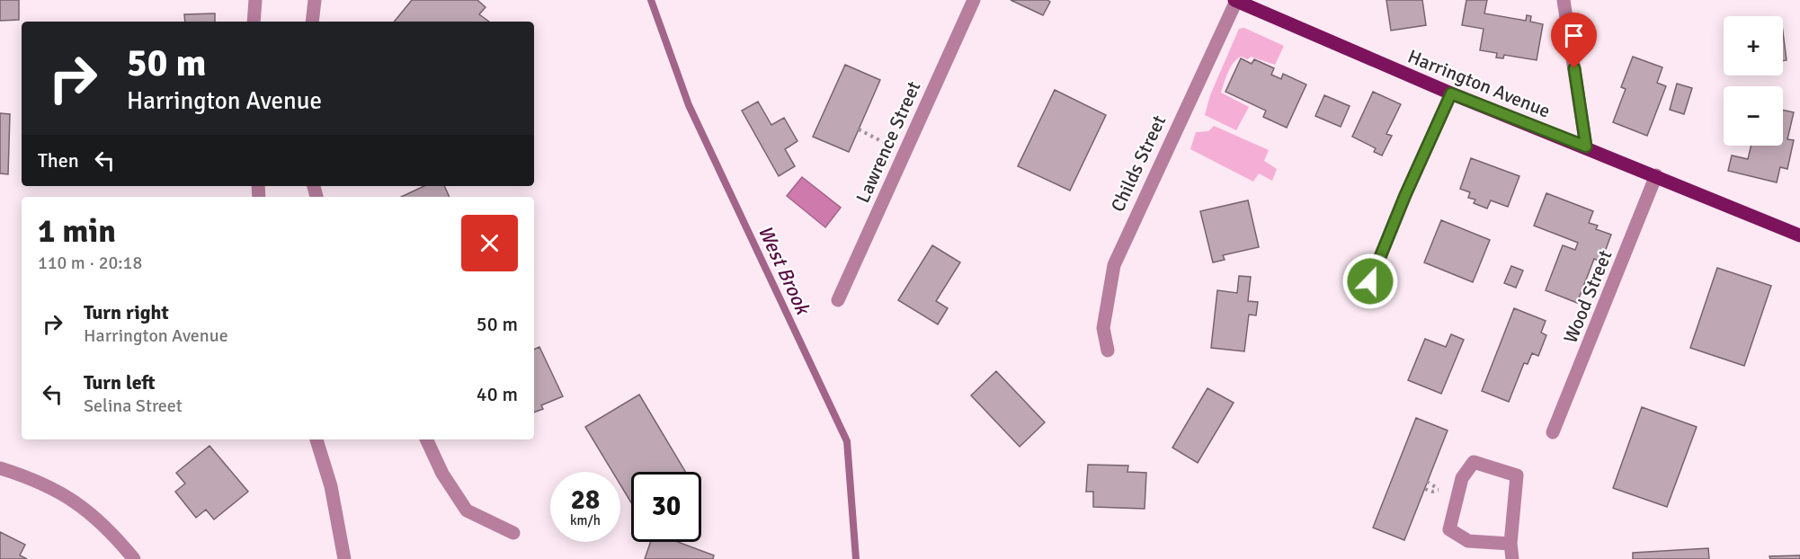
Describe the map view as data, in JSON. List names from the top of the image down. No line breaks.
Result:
{"streets":{"main road":["Harrington Avenue"],"street":["Lawrence Street","Childs Street","Wood Street"]},"crossings":[["Harrington Avenue","Childs Street"],["Harrington Avenue","Wood Street"]],"water":["West Brook"],"page":{"map_buttons":["+","−"],"turn":["50 m","Harrington Avenue"],"then":"Then","heading":["1 min","110 m · 20:18"],"list":[{"name":"Turn right","note":"Harrington Avenue","value":"50 m"},{"name":"Turn left","note":"Selina Street","value":"40 m"}],"speed":"28 km/h","limit":"30"}}
